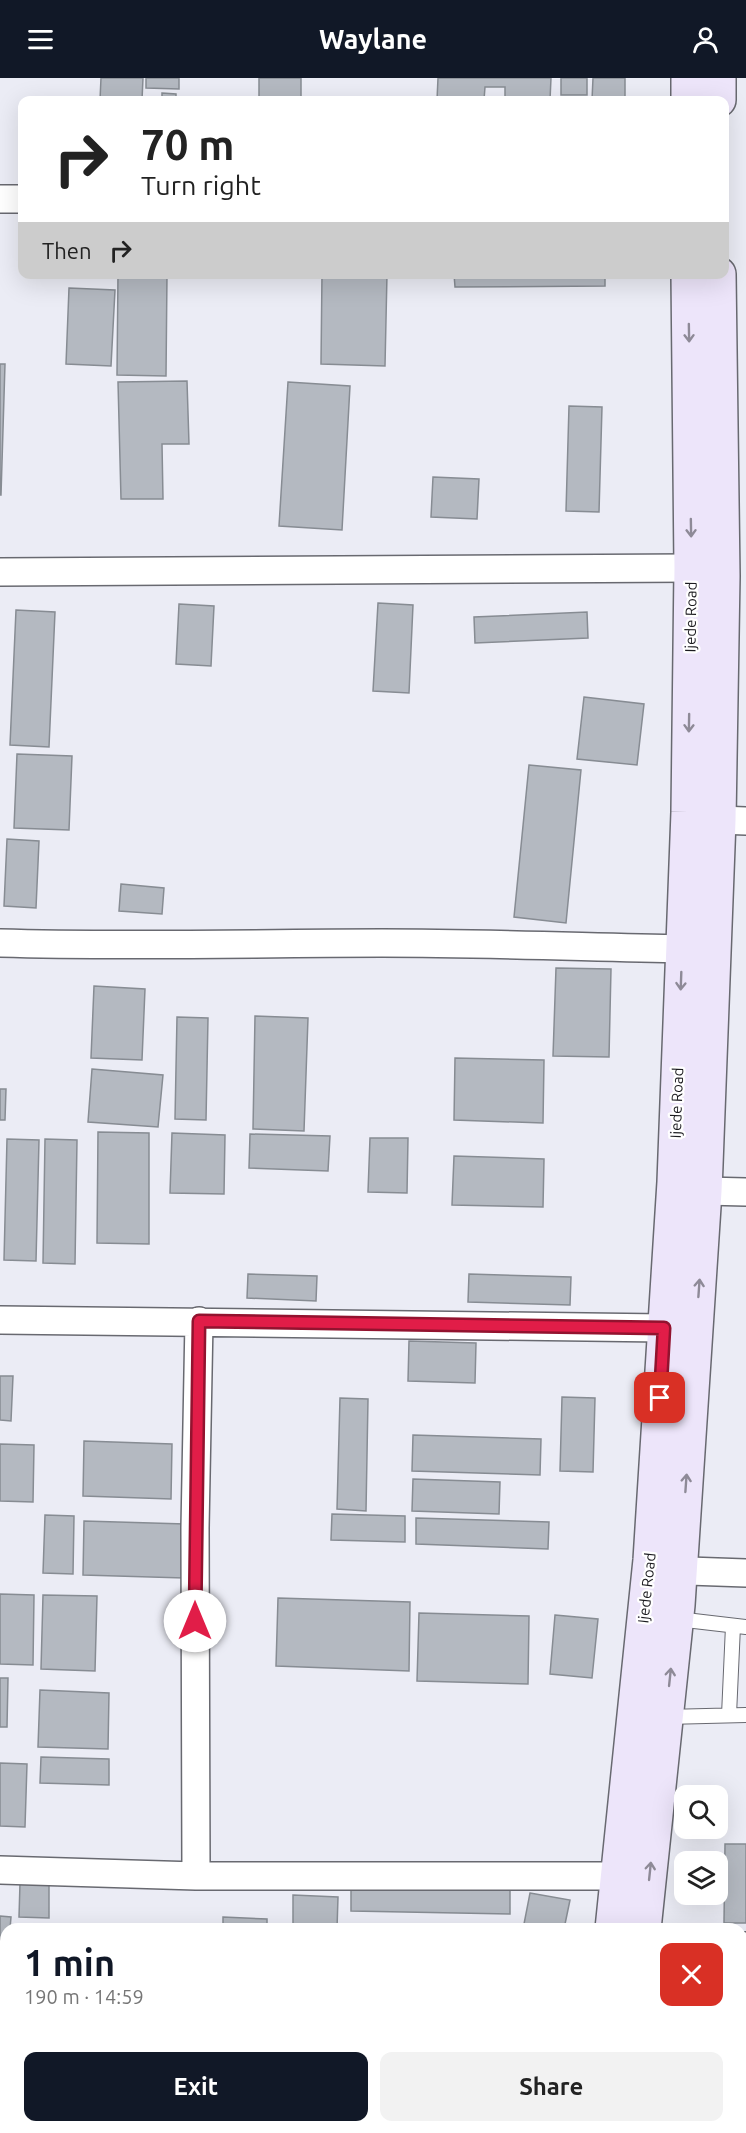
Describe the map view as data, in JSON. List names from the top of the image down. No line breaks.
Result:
{"streets":{"main road":["Ijede Road"]},"page":{"header":"Waylane","turn":["70 m","Turn right"],"then":"Then","heading":["1 min","190 m · 14:59"],"buttons":["Exit","Share"]}}
